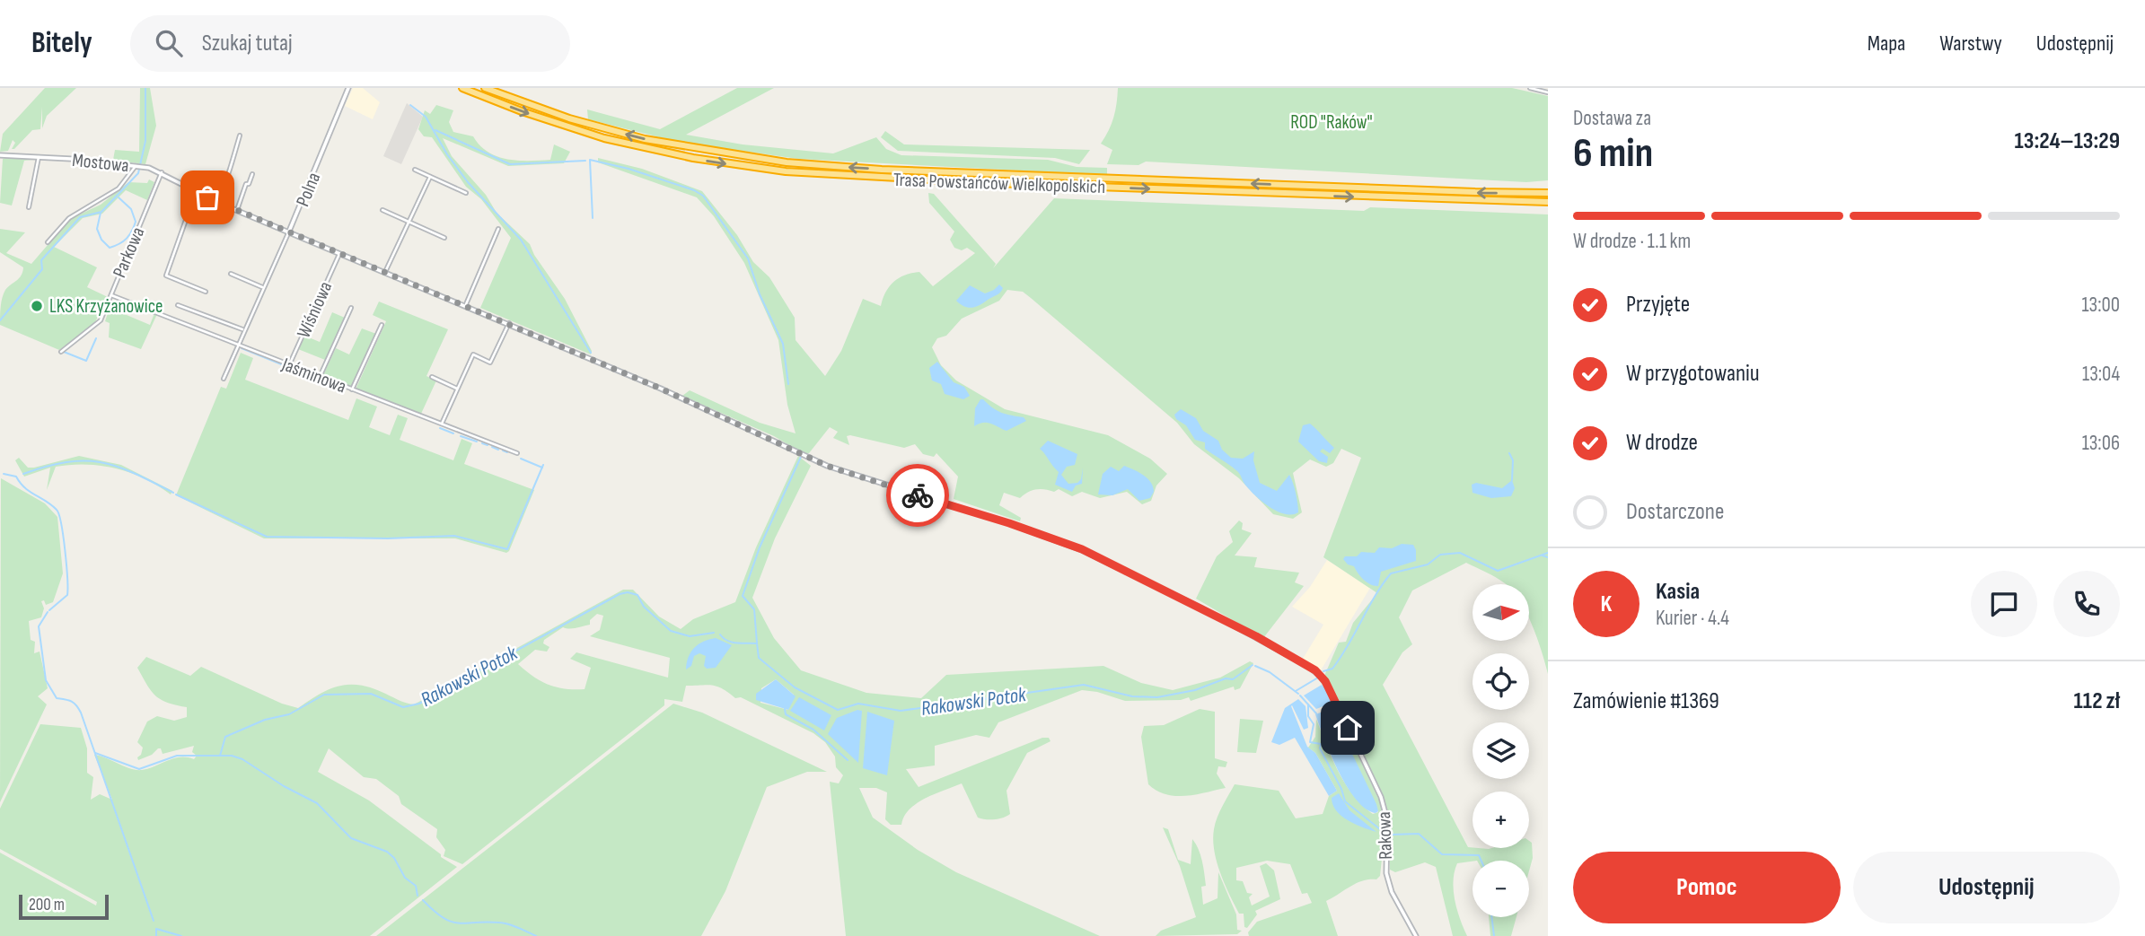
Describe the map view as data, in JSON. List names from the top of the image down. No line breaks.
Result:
{"streets":{"highway":["Trasa Powstańców Wielkopolskich"],"street":["Mostowa","Polna","Parkowa","Wiśniowa","Jaśminowa","Rakowa"]},"crossings":[["Mostowa","Polna"],["Mostowa","Parkowa"],["Mostowa","Wiśniowa"],["Mostowa","Rakowa"],["Polna","Jaśminowa"],["Parkowa","Jaśminowa"],["Wiśniowa","Jaśminowa"]],"water":["Rakowski Potok"],"parks":["ROD \"Raków\""],"places":["LKS Krzyżanowice"],"scale_bar":"200 m","north":"right","page":{"header":"Bitely","search":"Szukaj tutaj","nav":["Mapa","Warstwy","Udostępnij"],"heading":["6 min","Dostawa za","13:24–13:29"],"panel":["Kasia","Kurier · 4.4","Zamówienie #1369","112 zł"],"bar":"W drodze · 1.1 km","list":[["Przyjęte","13:00"],["W przygotowaniu","13:04"],["W drodze","13:06"],"Dostarczone"],"round":"K","map_buttons":["+","−"],"buttons":["Pomoc","Udostępnij"],"scale":"200 m"}}
